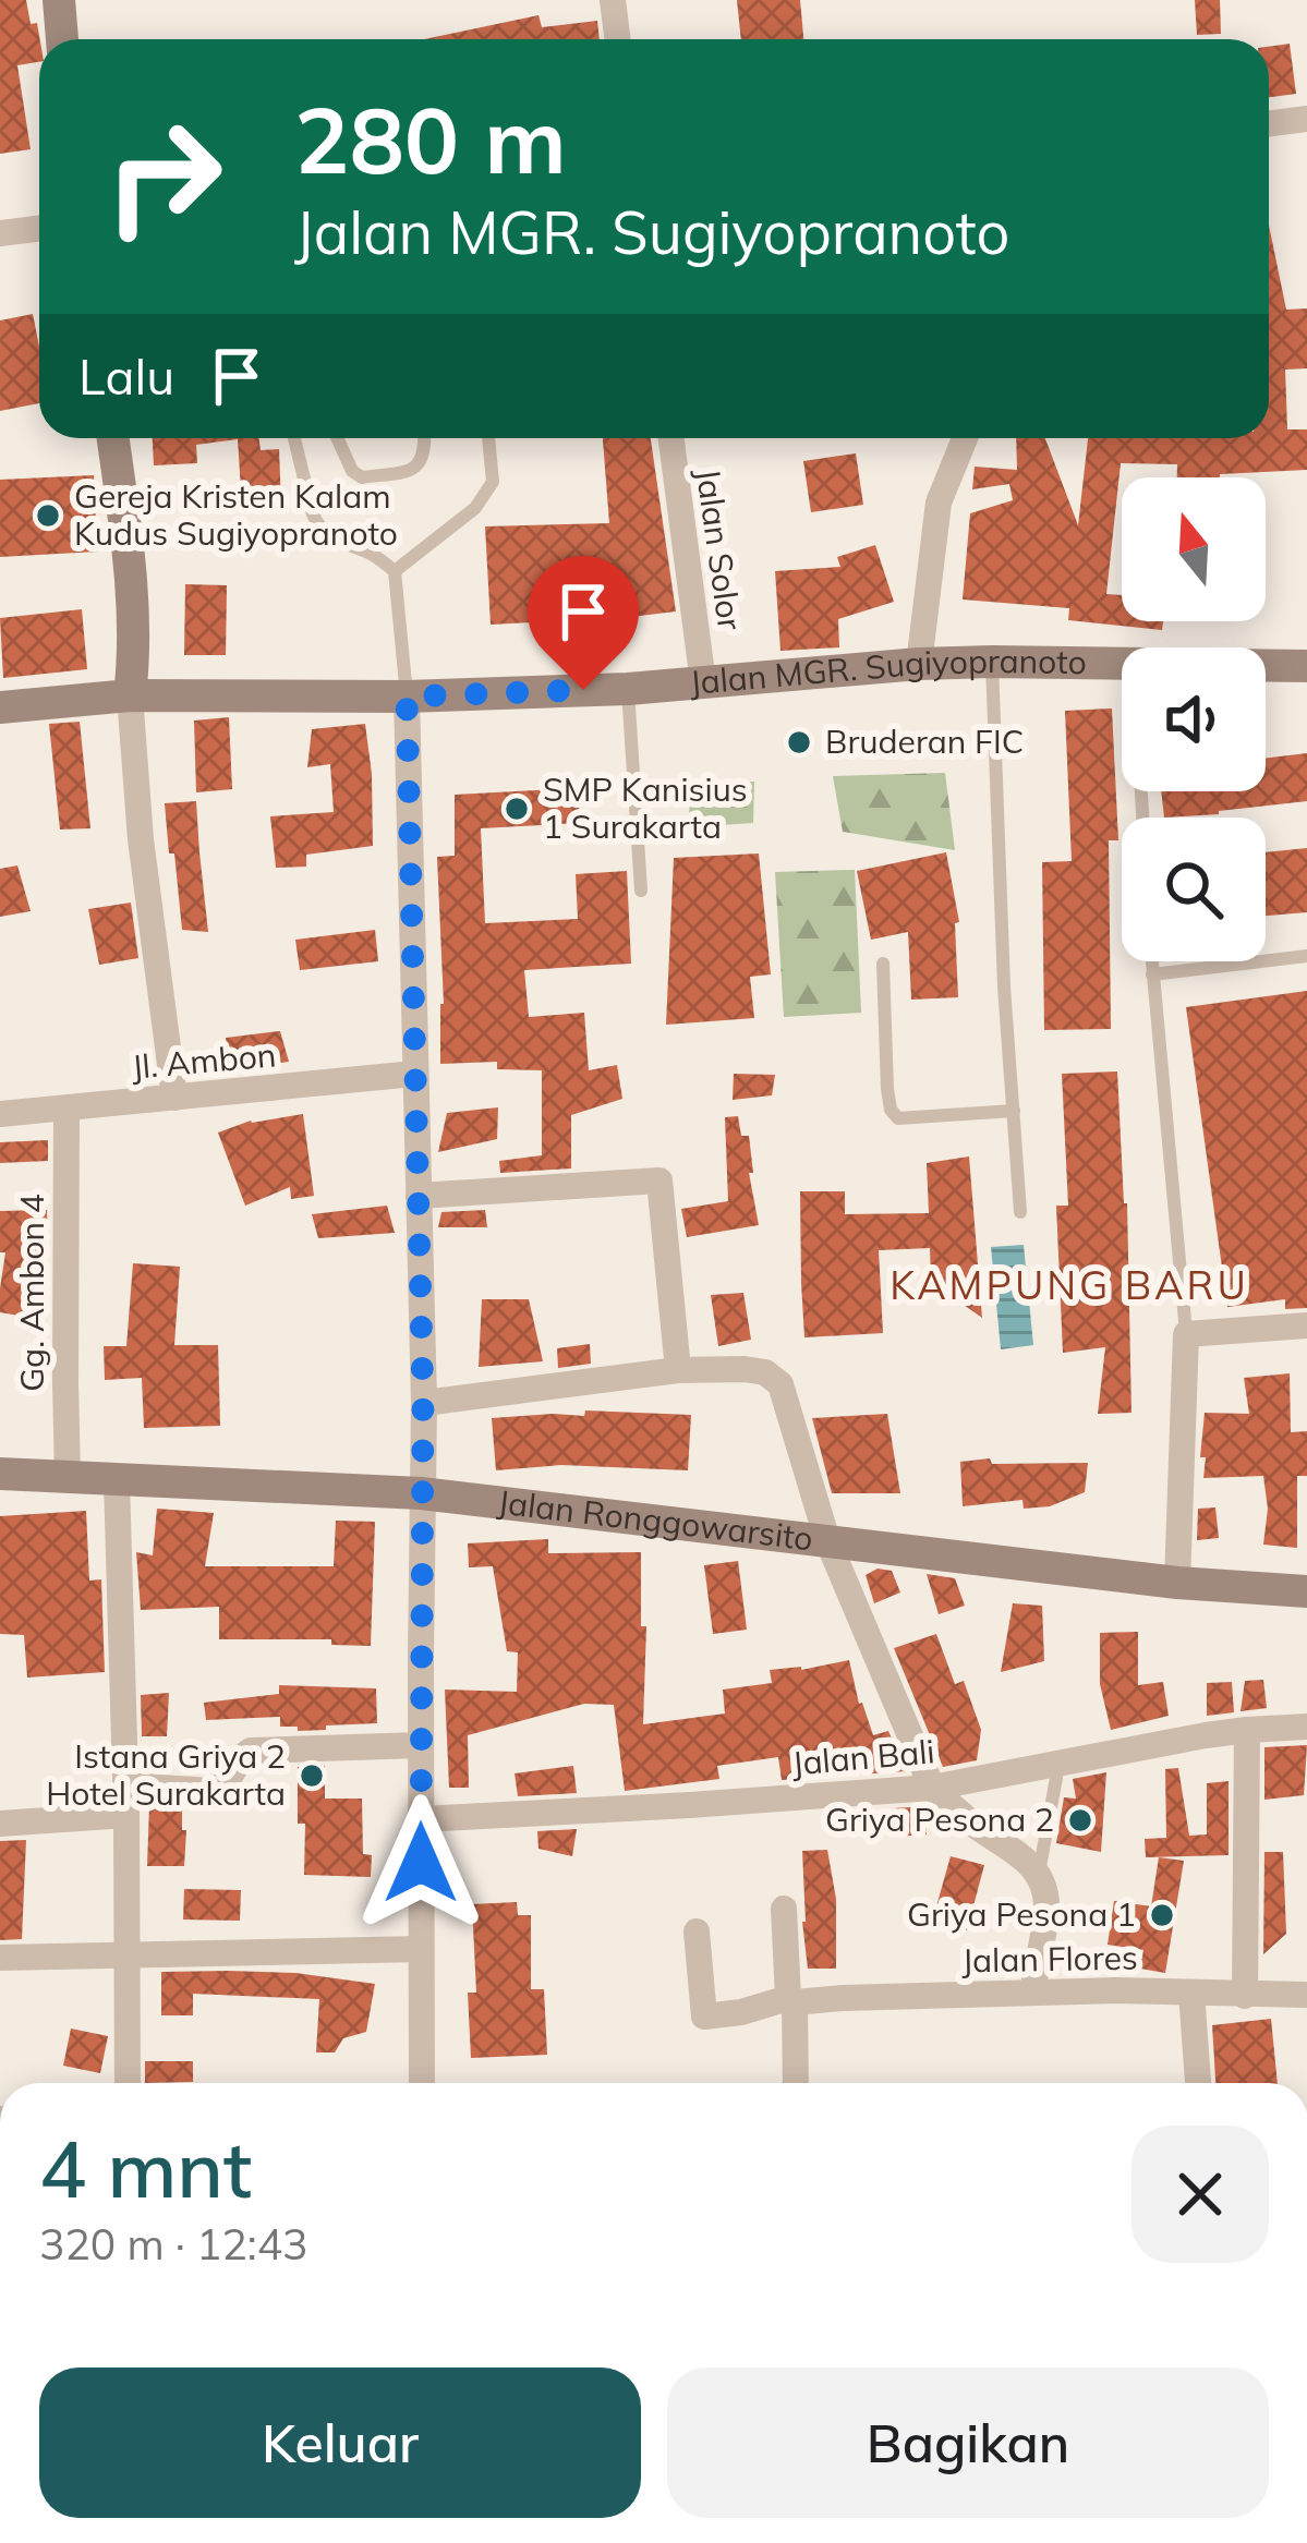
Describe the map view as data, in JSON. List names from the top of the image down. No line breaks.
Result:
{"streets":{"street":["Jalan Solor","Jalan MGR. Sugiyopranoto","Jl. Ambon","Gg. Ambon 4","Jalan Ronggowarsito","Jalan Bali","Jalan Flores"]},"crossings":[["Jalan Solor","Jalan MGR. Sugiyopranoto"],["Jl. Ambon","Gg. Ambon 4"],["Gg. Ambon 4","Jalan Ronggowarsito"]],"districts":["KAMPUNG BARU"],"places":["Gereja Kristen Kalam Kudus Sugiyopranoto","Bruderan FIC","SMP Kanisius 1 Surakarta","Istana Griya 2 Hotel Surakarta","Griya Pesona 2","Griya Pesona 1"],"north":"top","page":{"turn":["280 m","Jalan MGR. Sugiyopranoto"],"then":"Lalu","heading":["4 mnt","320 m · 12:43"],"buttons":["Keluar","Bagikan"]}}
